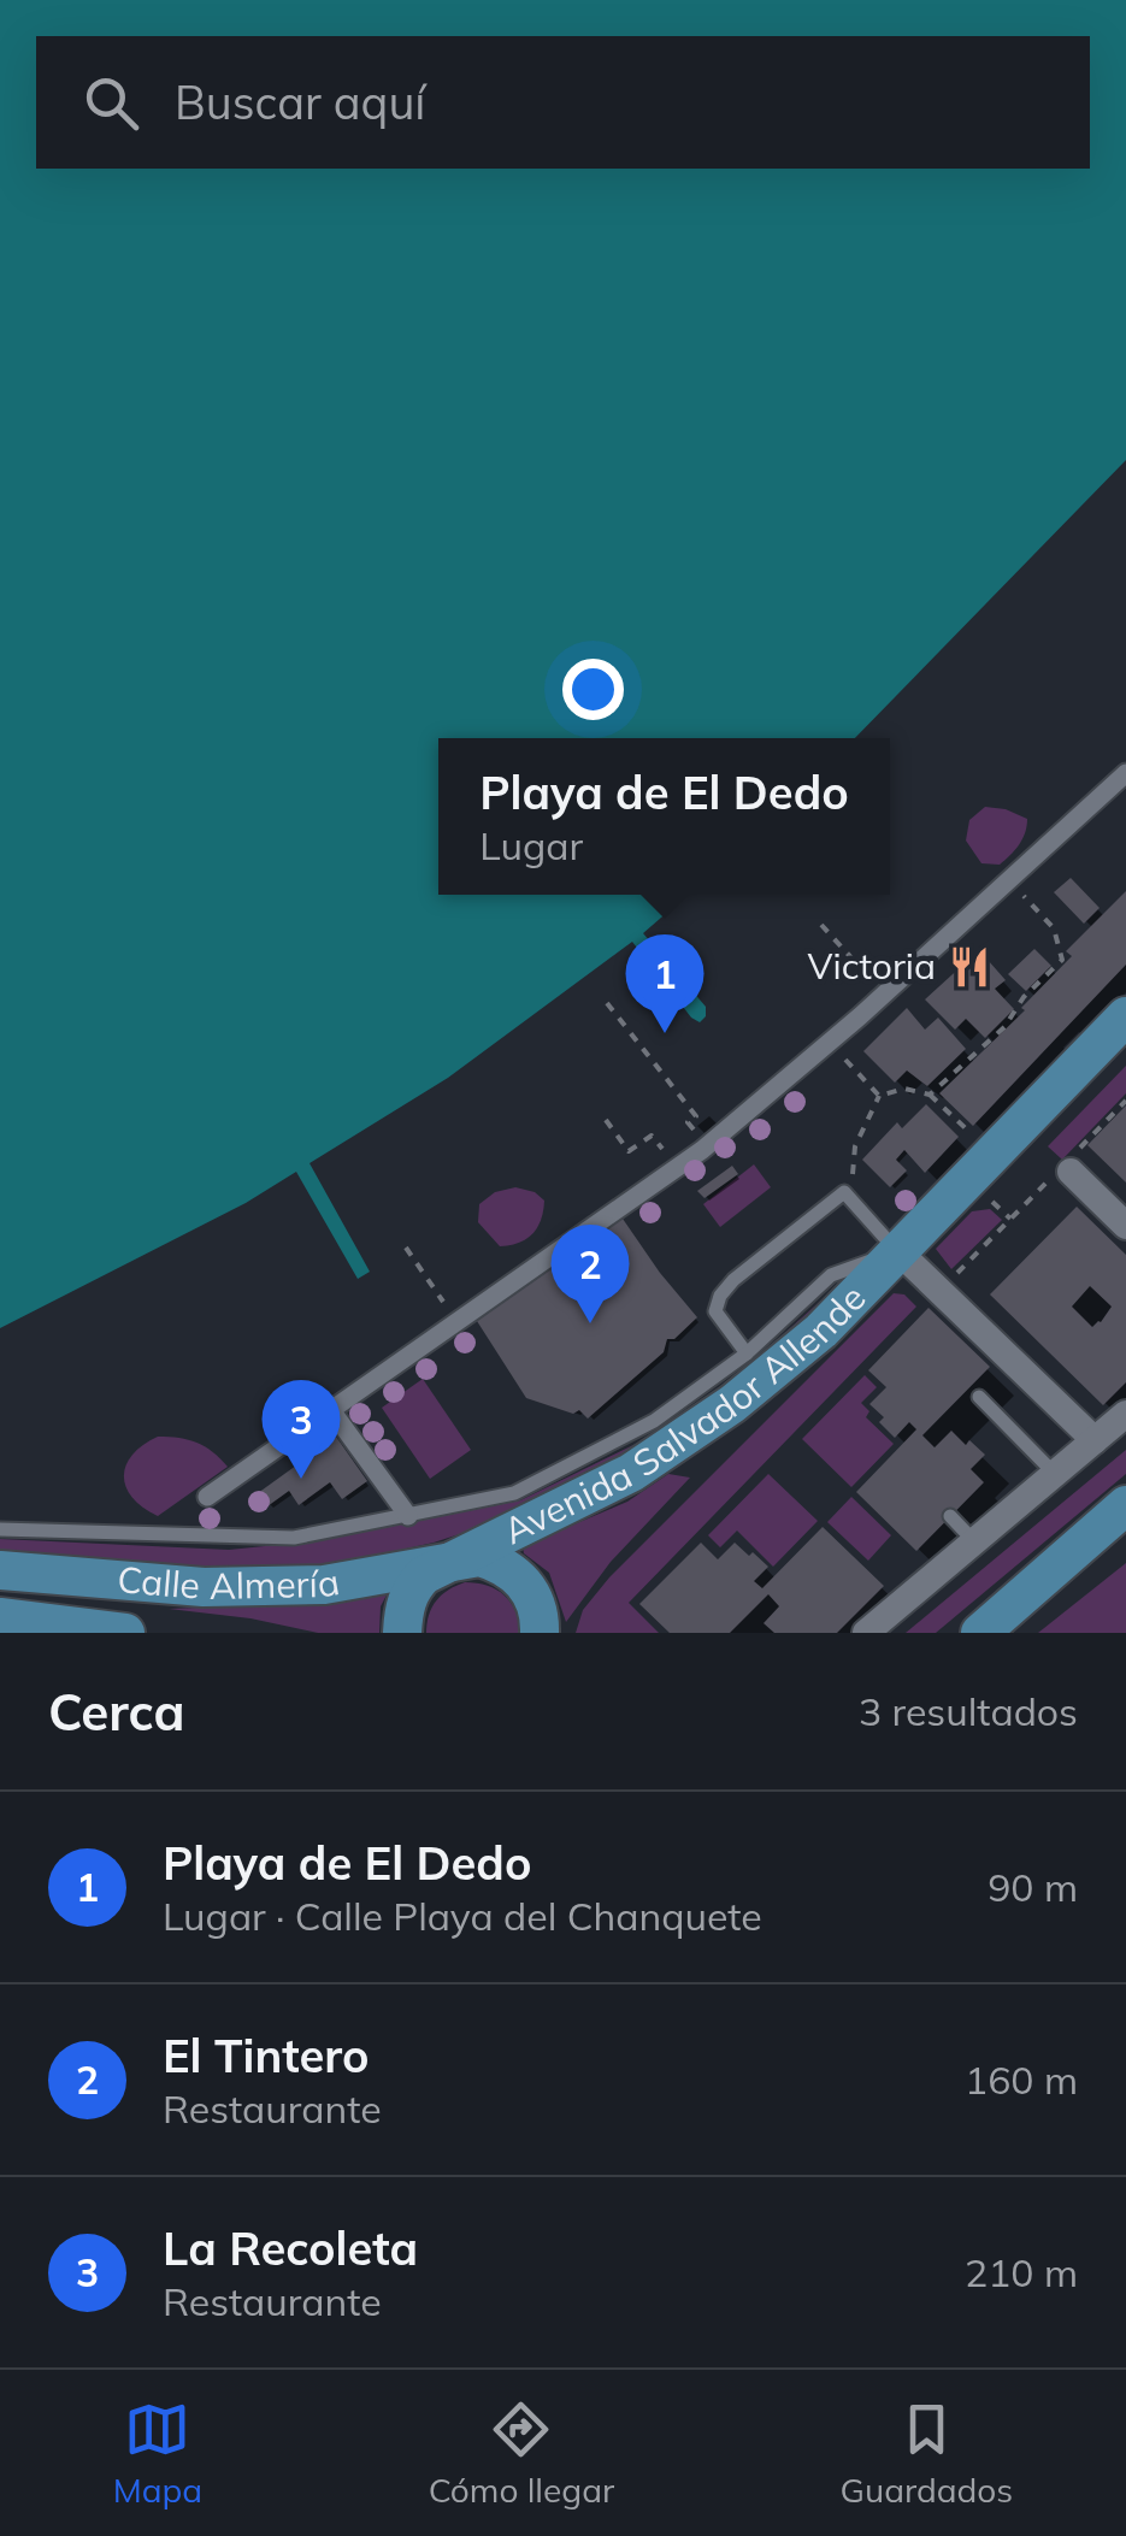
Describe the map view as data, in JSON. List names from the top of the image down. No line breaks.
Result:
{"streets":{"main road":["Avenida Salvador Allende","Calle Almería"]},"crossings":[["Avenida Salvador Allende","Calle Almería"]],"places":{"restaurant":["Victoria"]},"page":{"search":"Buscar aquí","popup":["Playa de El Dedo","Lugar"],"pins":["1","2","3"],"heading":["Cerca","3 resultados"],"list":[{"mark":"1","name":"Playa de El Dedo","note":"Lugar · Calle Playa del Chanquete","value":"90 m"},{"mark":"2","name":"El Tintero","note":"Restaurante","value":"160 m"},{"mark":"3","name":"La Recoleta","note":"Restaurante","value":"210 m"}],"nav":["Mapa","Cómo llegar","Guardados"]}}
